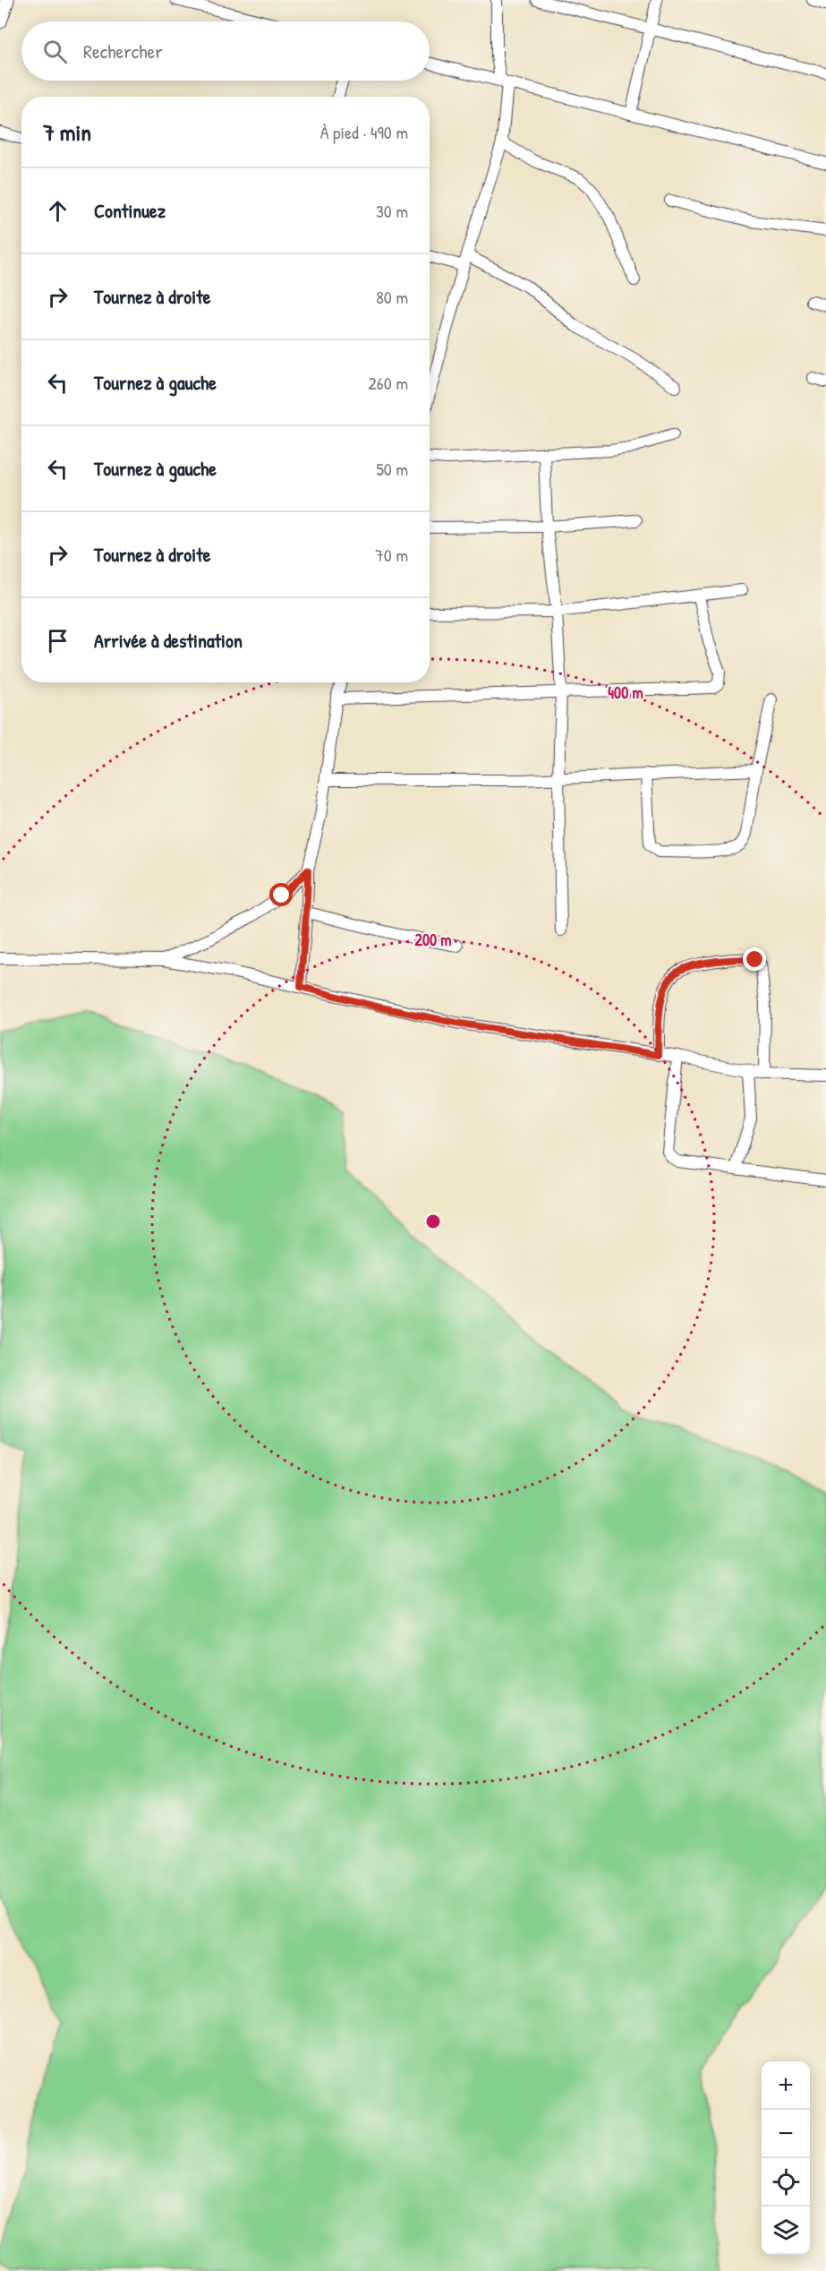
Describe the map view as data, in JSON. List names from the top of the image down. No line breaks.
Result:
{"page":{"search":"Rechercher","heading":["7 min","À pied · 490 m"],"list":[["Continuez","30 m"],["Tournez à droite","80 m"],["Tournez à gauche","260 m"],["Tournez à gauche","50 m"],["Tournez à droite","70 m"],"Arrivée à destination"],"map_buttons":["+","−"]},"rings":["400 m","200 m"]}
